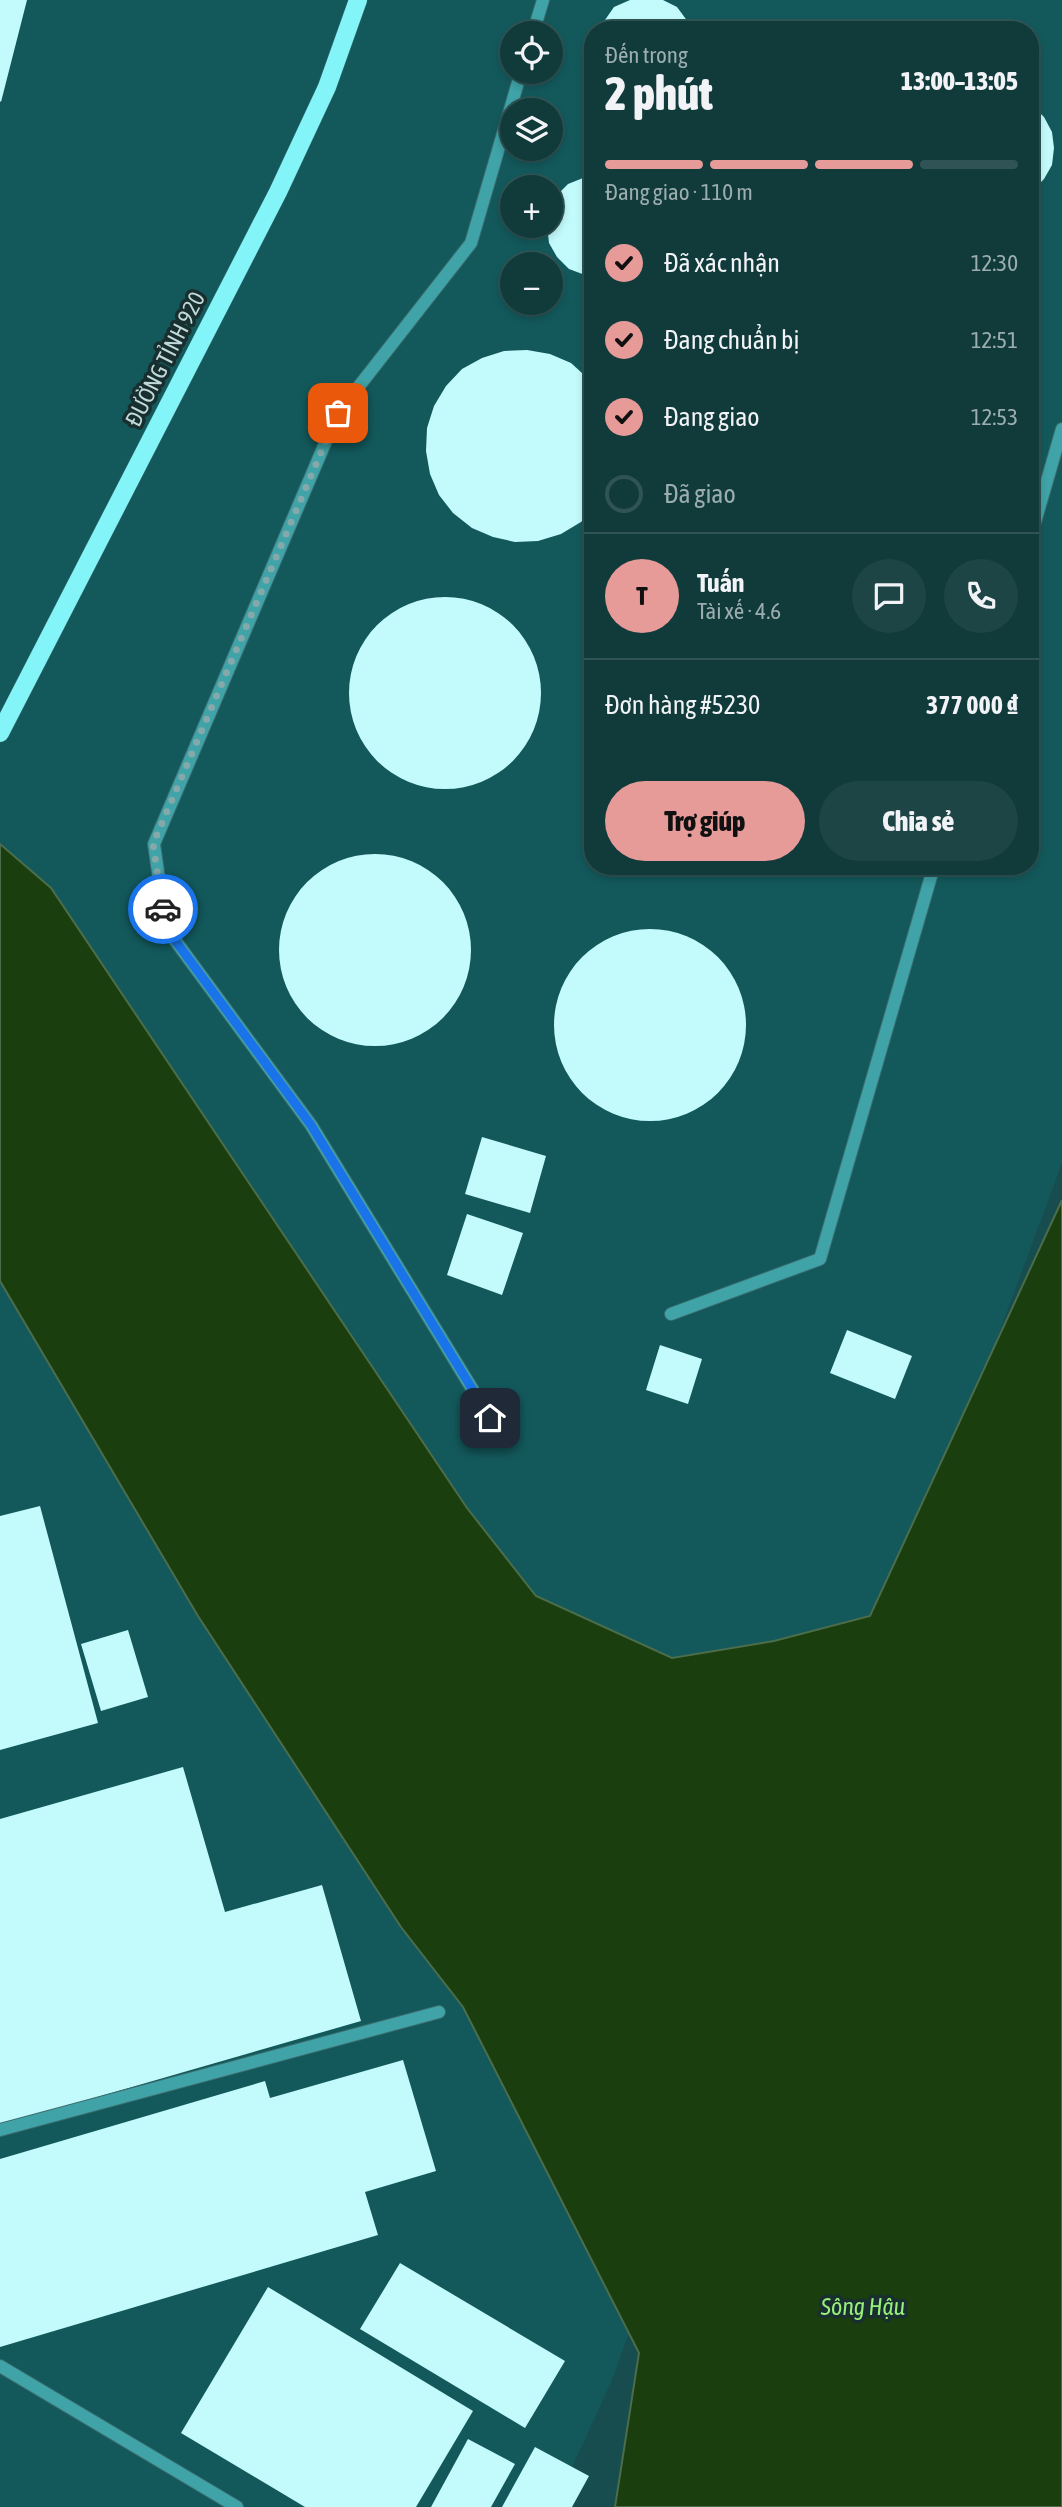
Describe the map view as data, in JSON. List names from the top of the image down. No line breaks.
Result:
{"streets":{"main road":["ĐƯỜNG TỈNH 920"]},"water":["Sông Hậu"],"page":{"map_buttons":["+","−"],"heading":["2 phút","Đến trong","13:00–13:05"],"panel":["Tuấn","Tài xế · 4.6","Đơn hàng #5230","377 000 ₫"],"bar":"Đang giao · 110 m","list":[["Đã xác nhận","12:30"],["Đang chuẩn bị","12:51"],["Đang giao","12:53"],"Đã giao"],"round":"T","buttons":["Trợ giúp","Chia sẻ"]}}
